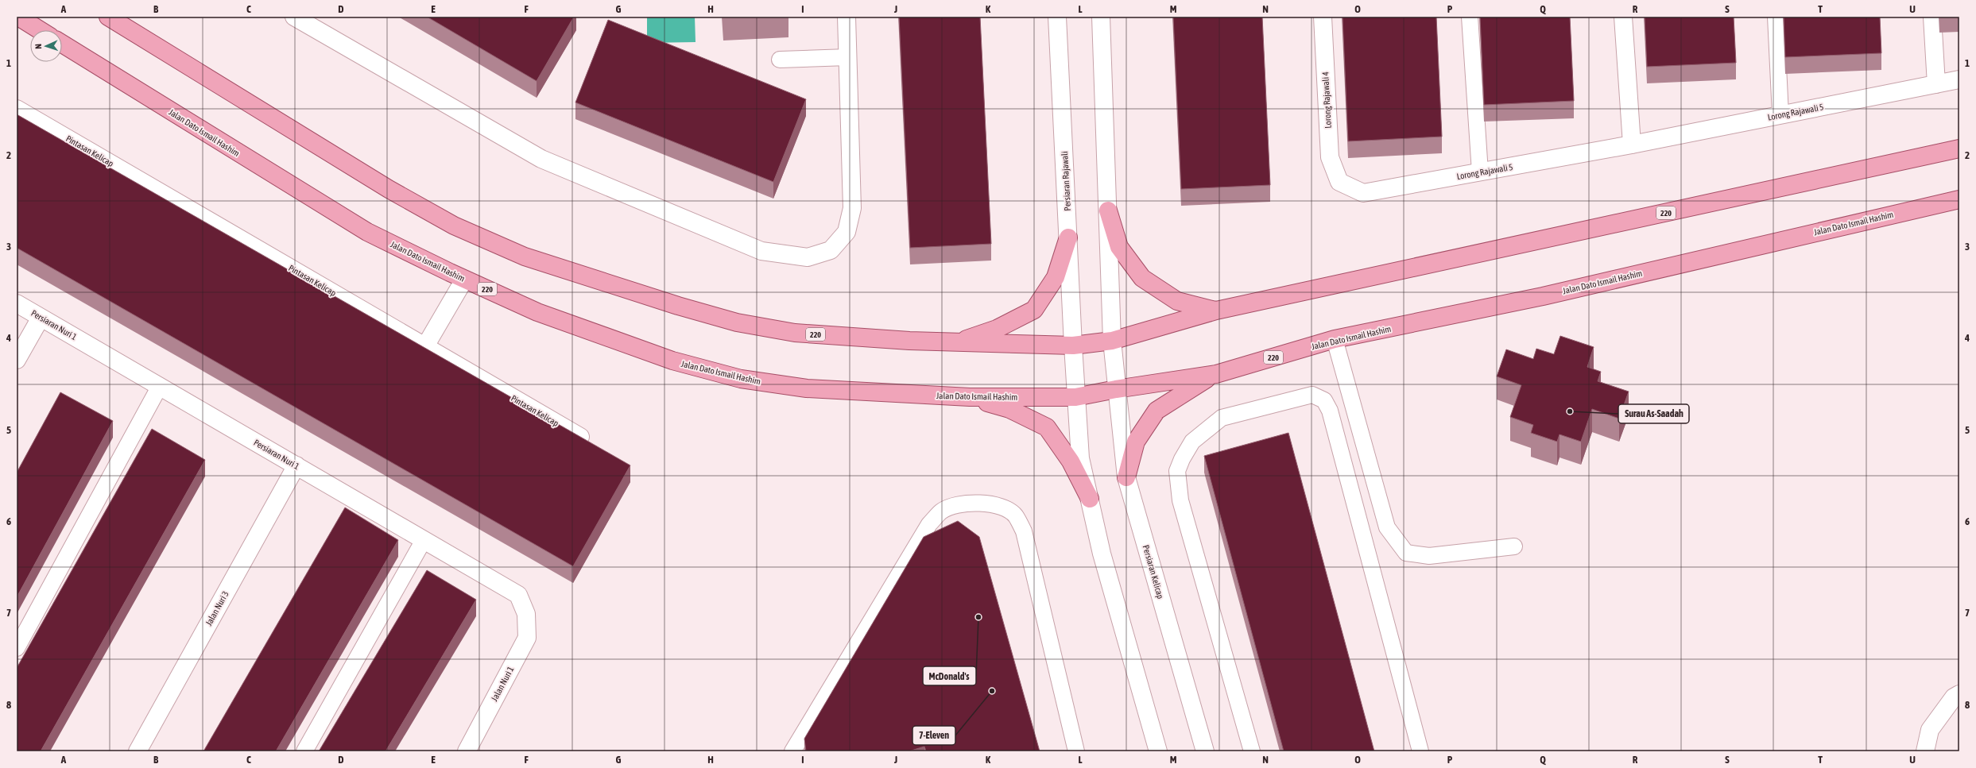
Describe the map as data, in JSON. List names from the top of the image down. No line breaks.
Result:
{"streets":{"main road":["Jalan Dato Ismail Hashim","220"],"street":["Lorong Rajawali 4","Lorong Rajawali 5","Pintasan Kelicap","Persiaran Rajawali","Persiaran Nuri 1","Persiaran Kelicap","Jalan Nuri 3","Jalan Nuri 1"]},"crossings":[["Lorong Rajawali 4","Lorong Rajawali 5"],["Jalan Dato Ismail Hashim","Persiaran Rajawali"],["Jalan Dato Ismail Hashim","Persiaran Kelicap"],["Persiaran Rajawali","220"],["220","Persiaran Kelicap"],["Persiaran Nuri 1","Jalan Nuri 3"],["Persiaran Nuri 1","Jalan Nuri 1"]],"places":["Surau As-Saadah","McDonald's","7-Eleven"],"north":"left","grid":{"columns":["A","B","C","D","E","F","G","H","I","J","K","L","M","N","O","P","Q","R","S","T","U"],"rows":["1","2","3","4","5","6","7","8"]}}
